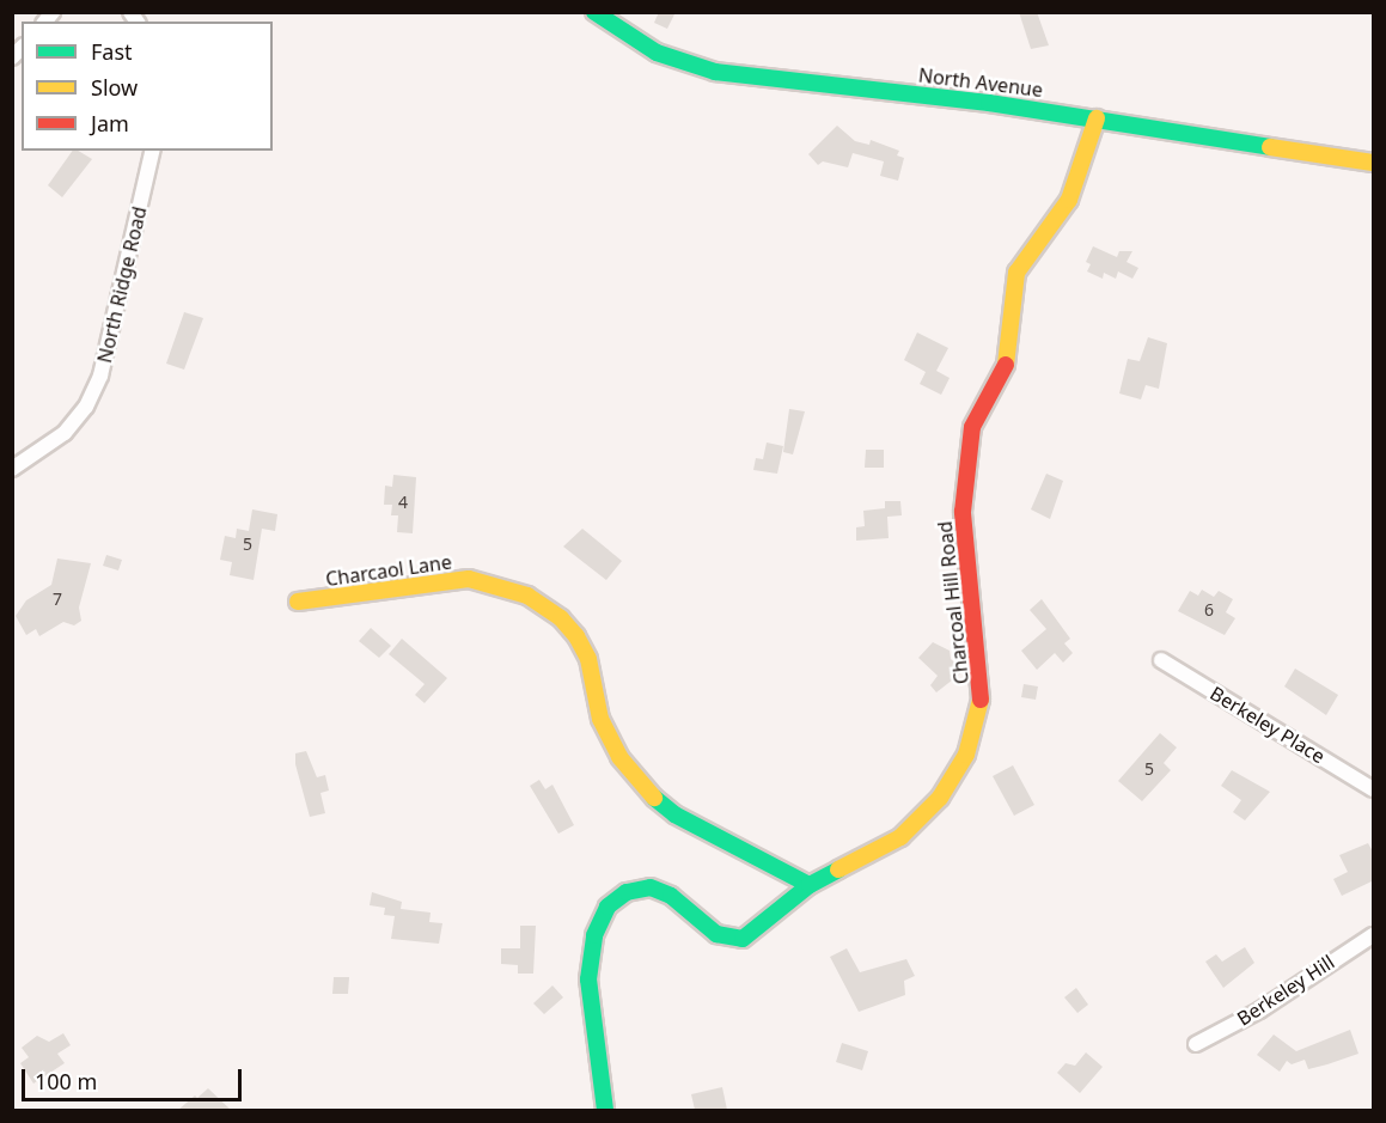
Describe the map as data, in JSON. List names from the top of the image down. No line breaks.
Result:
{"streets":{"street":["North Avenue","North Ridge Road","Charcaol Lane","Charcoal Hill Road","Berkeley Place","Berkeley Hill"]},"crossings":[["North Avenue","Charcoal Hill Road"],["Charcaol Lane","Charcoal Hill Road"]],"house_numbers":["4","5","7","6","5"],"legend":["Fast","Slow","Jam"],"scale_bar":"100 m"}
